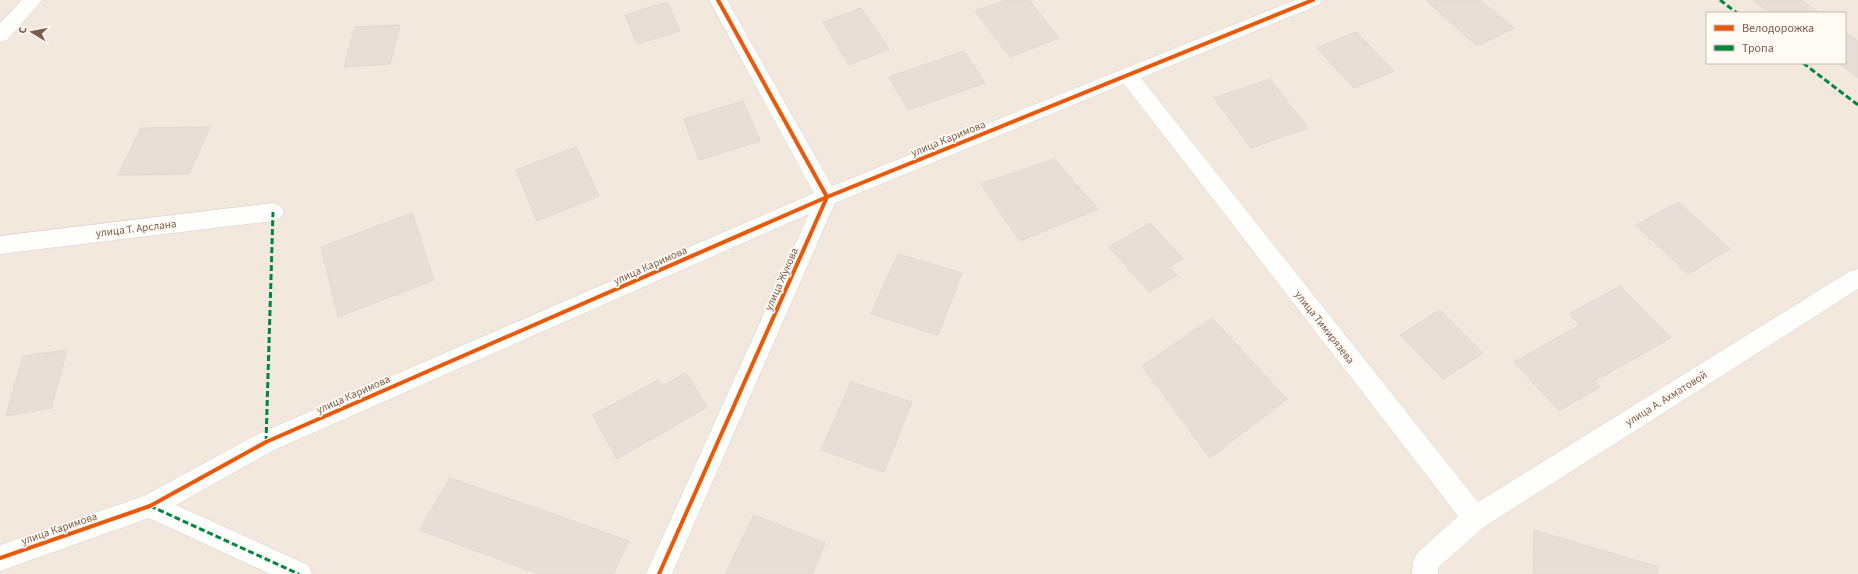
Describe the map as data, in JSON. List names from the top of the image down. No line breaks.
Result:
{"streets":{"street":["улица Каримова","улица Т. Арслана","улица Жукова","улица Тимирязева","улица А. Ахматовой"]},"crossings":[["улица Каримова","улица Жукова"],["улица Каримова","улица Тимирязева"],["улица Тимирязева","улица А. Ахматовой"]],"legend":["Велодорожка","Тропа"],"north":"left"}
